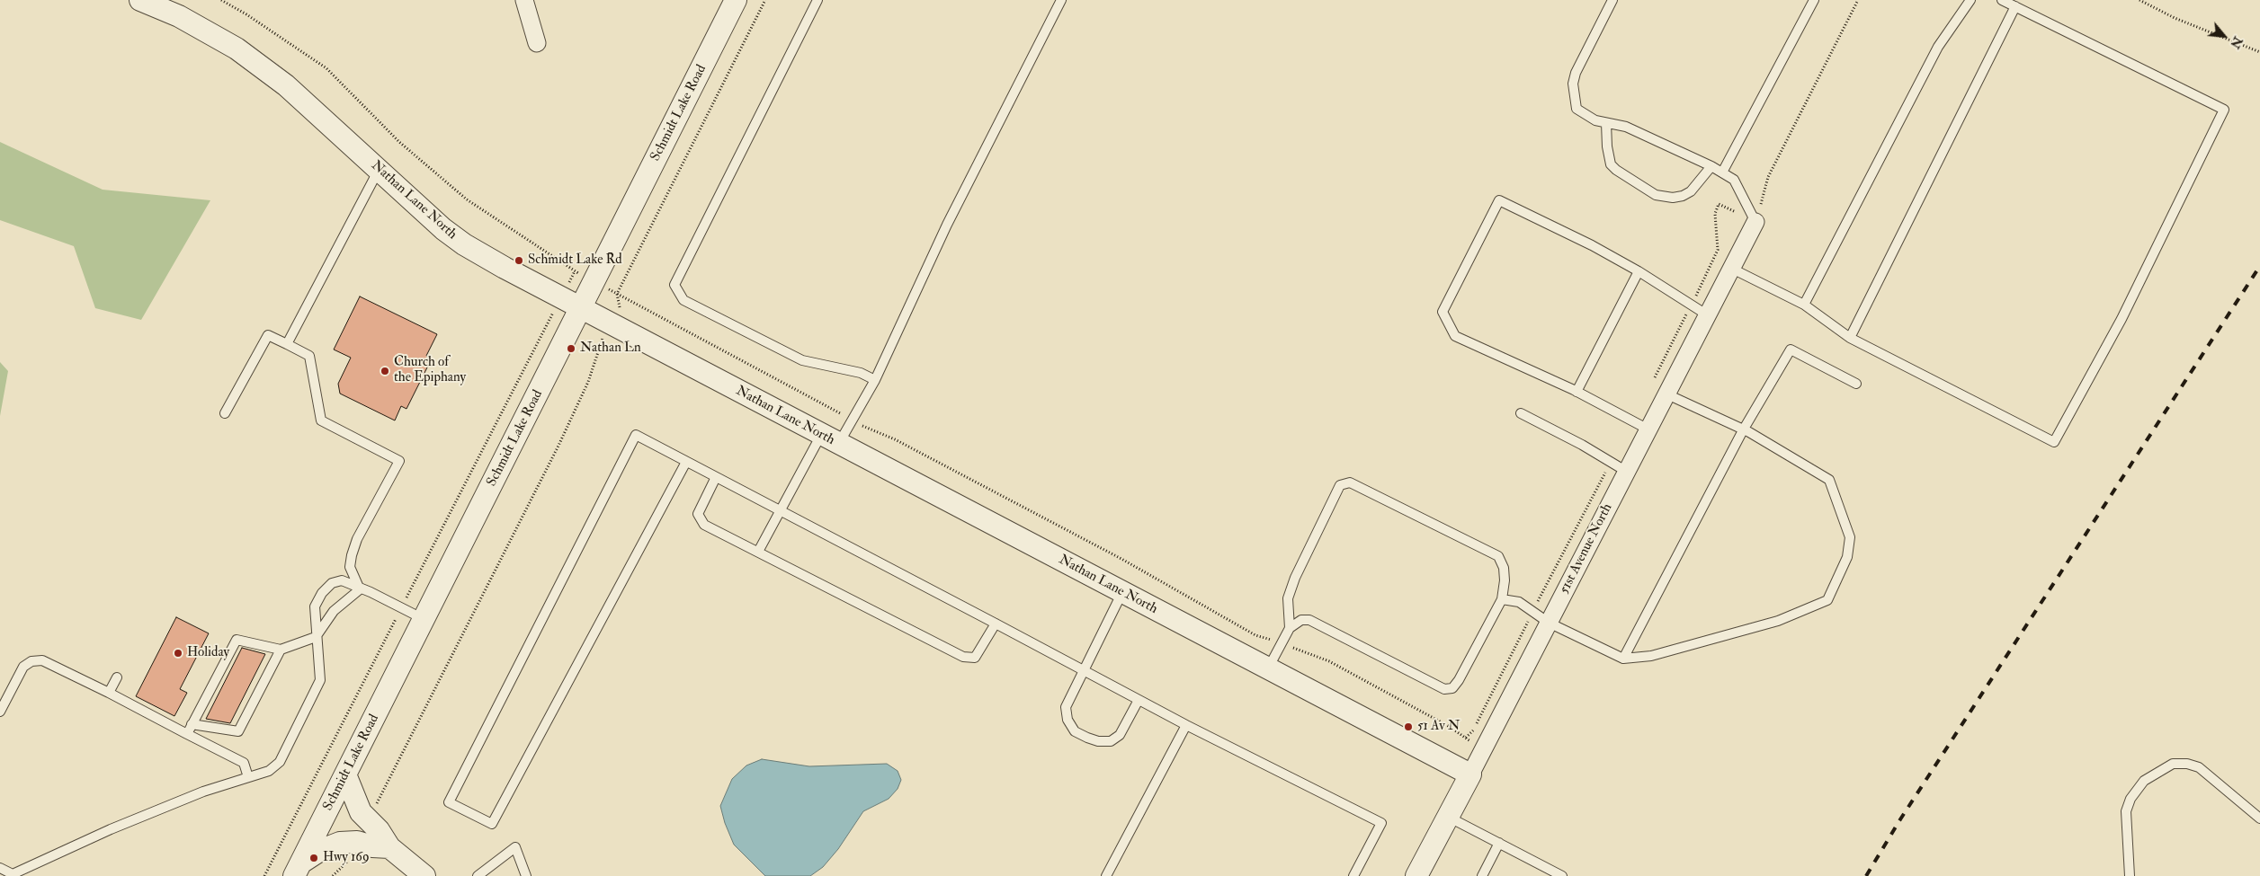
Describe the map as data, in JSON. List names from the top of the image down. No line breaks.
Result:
{"streets":{"street":["Schmidt Lake Road","Nathan Lane North","51st Avenue North"]},"crossings":[["Schmidt Lake Road","Nathan Lane North"],["Nathan Lane North","51st Avenue North"]],"places":["Schmidt Lake Rd","Nathan Ln","Church of the Epiphany","Holiday","51 Av N","Hwy 169"],"north":"bottom right"}
